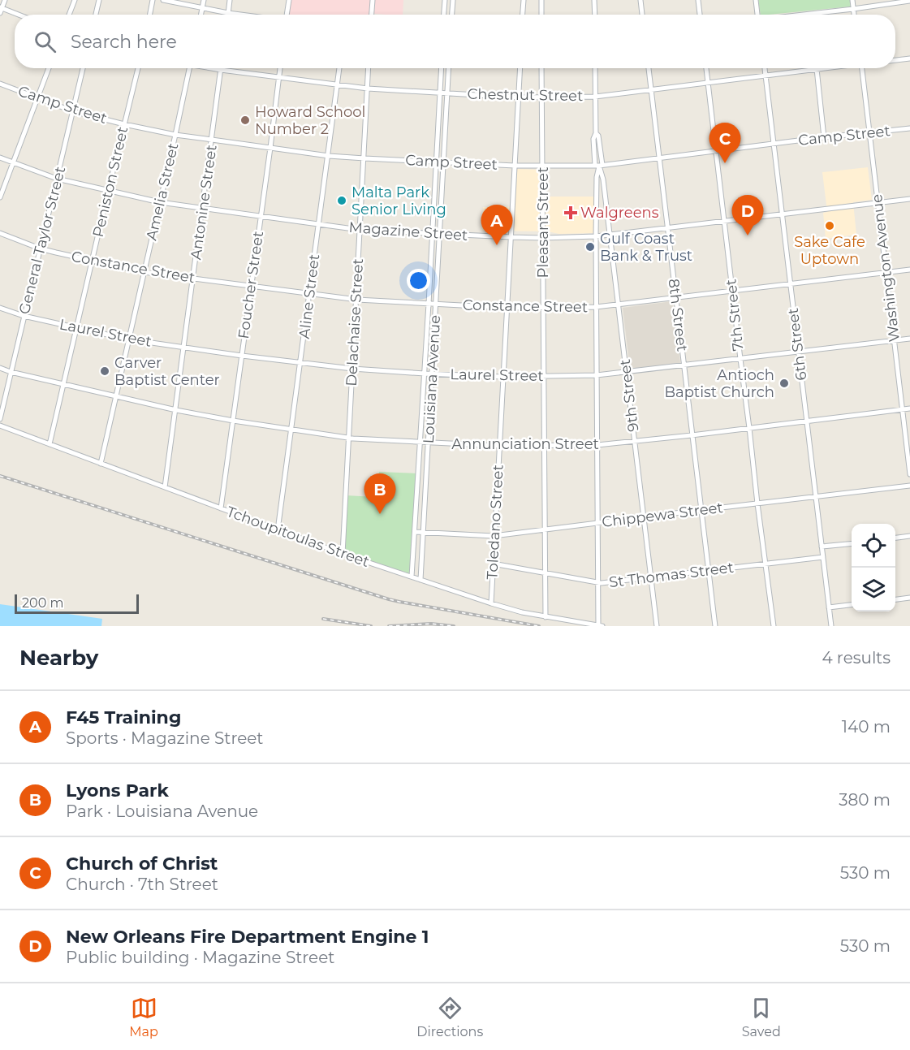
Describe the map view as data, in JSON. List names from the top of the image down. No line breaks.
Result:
{"streets":{"street":["Chestnut Street","Camp Street","Peniston Street","Amelia Street","Antonine Street","Pleasant Street","Magazine Street","General Taylor Street","Constance Street","Washington Avenue","Foucher Street","Aline Street","8th Street","7th Street","Delachaise Street","Laurel Street","6th Street","Louisiana Avenue","9th Street","Annunciation Street","Chippewa Street","Toledano Street","Tchoupitoulas Street","St Thomas Street"]},"crossings":[["Chestnut Street","Antonine Street"],["Chestnut Street","Pleasant Street"],["Chestnut Street","Foucher Street"],["Chestnut Street","Aline Street"],["Chestnut Street","8th Street"],["Chestnut Street","7th Street"],["Chestnut Street","Delachaise Street"],["Chestnut Street","6th Street"],["Chestnut Street","Louisiana Avenue"],["Chestnut Street","Toledano Street"],["Camp Street","Peniston Street"],["Camp Street","Amelia Street"],["Camp Street","Antonine Street"],["Camp Street","Pleasant Street"],["Camp Street","General Taylor Street"],["Camp Street","Washington Avenue"],["Camp Street","Foucher Street"],["Camp Street","Aline Street"],["Camp Street","8th Street"],["Camp Street","7th Street"],["Camp Street","Delachaise Street"],["Camp Street","6th Street"],["Camp Street","Louisiana Avenue"],["Camp Street","9th Street"],["Camp Street","Toledano Street"],["Peniston Street","Magazine Street"],["Peniston Street","Constance Street"],["Peniston Street","Laurel Street"],["Peniston Street","Annunciation Street"],["Peniston Street","Tchoupitoulas Street"],["Amelia Street","Magazine Street"],["Amelia Street","Constance Street"],["Amelia Street","Laurel Street"],["Amelia Street","Annunciation Street"],["Amelia Street","Tchoupitoulas Street"],["Antonine Street","Magazine Street"],["Antonine Street","Constance Street"],["Antonine Street","Laurel Street"],["Antonine Street","Annunciation Street"],["Antonine Street","Tchoupitoulas Street"],["Pleasant Street","Magazine Street"],["Pleasant Street","Constance Street"],["Pleasant Street","Laurel Street"],["Pleasant Street","Annunciation Street"],["Pleasant Street","Chippewa Street"],["Pleasant Street","Tchoupitoulas Street"],["Pleasant Street","St Thomas Street"],["Magazine Street","General Taylor Street"],["Magazine Street","Washington Avenue"],["Magazine Street","Foucher Street"],["Magazine Street","Aline Street"],["Magazine Street","8th Street"],["Magazine Street","7th Street"],["Magazine Street","Delachaise Street"],["Magazine Street","6th Street"],["Magazine Street","Louisiana Avenue"],["Magazine Street","9th Street"],["Magazine Street","Toledano Street"],["General Taylor Street","Constance Street"],["General Taylor Street","Laurel Street"],["General Taylor Street","Annunciation Street"],["Constance Street","Washington Avenue"],["Constance Street","Foucher Street"],["Constance Street","Aline Street"],["Constance Street","8th Street"],["Constance Street","7th Street"],["Constance Street","Delachaise Street"],["Constance Street","6th Street"],["Constance Street","Louisiana Avenue"],["Constance Street","9th Street"],["Constance Street","Toledano Street"],["Washington Avenue","Laurel Street"],["Washington Avenue","Annunciation Street"],["Foucher Street","Laurel Street"],["Foucher Street","Annunciation Street"],["Foucher Street","Tchoupitoulas Street"],["Aline Street","Laurel Street"],["Aline Street","Annunciation Street"],["Aline Street","Tchoupitoulas Street"],["8th Street","Laurel Street"],["8th Street","Annunciation Street"],["8th Street","Chippewa Street"],["8th Street","St Thomas Street"],["7th Street","Laurel Street"],["7th Street","Annunciation Street"],["7th Street","Chippewa Street"],["7th Street","St Thomas Street"],["Delachaise Street","Laurel Street"],["Delachaise Street","Annunciation Street"],["Delachaise Street","Tchoupitoulas Street"],["Laurel Street","6th Street"],["Laurel Street","Louisiana Avenue"],["Laurel Street","9th Street"],["Laurel Street","Toledano Street"],["6th Street","Annunciation Street"],["6th Street","Chippewa Street"],["6th Street","St Thomas Street"],["Louisiana Avenue","Annunciation Street"],["Louisiana Avenue","Chippewa Street"],["Louisiana Avenue","Tchoupitoulas Street"],["9th Street","Annunciation Street"],["9th Street","Chippewa Street"],["9th Street","St Thomas Street"],["Annunciation Street","Toledano Street"],["Chippewa Street","Toledano Street"],["Toledano Street","Tchoupitoulas Street"],["Toledano Street","St Thomas Street"]],"places":{"other":["Howard School Number 2","Malta Park Senior Living","Sake Cafe Uptown","Gulf Coast Bank & Trust","Carver Baptist Center","Antioch Baptist Church"],"health":["Walgreens"]},"scale_bar":"200 m","page":{"search":"Search here","pins":["C","D","A","B"],"scale":"200 m","heading":["Nearby","4 results"],"list":[{"mark":"A","name":"F45 Training","note":"Sports · Magazine Street","value":"140 m"},{"mark":"B","name":"Lyons Park","note":"Park · Louisiana Avenue","value":"380 m"},{"mark":"C","name":"Church of Christ","note":"Church · 7th Street","value":"530 m"},{"mark":"D","name":"New Orleans Fire Department Engine 1","note":"Public building · Magazine Street","value":"530 m"}],"nav":["Map","Directions","Saved"]}}
